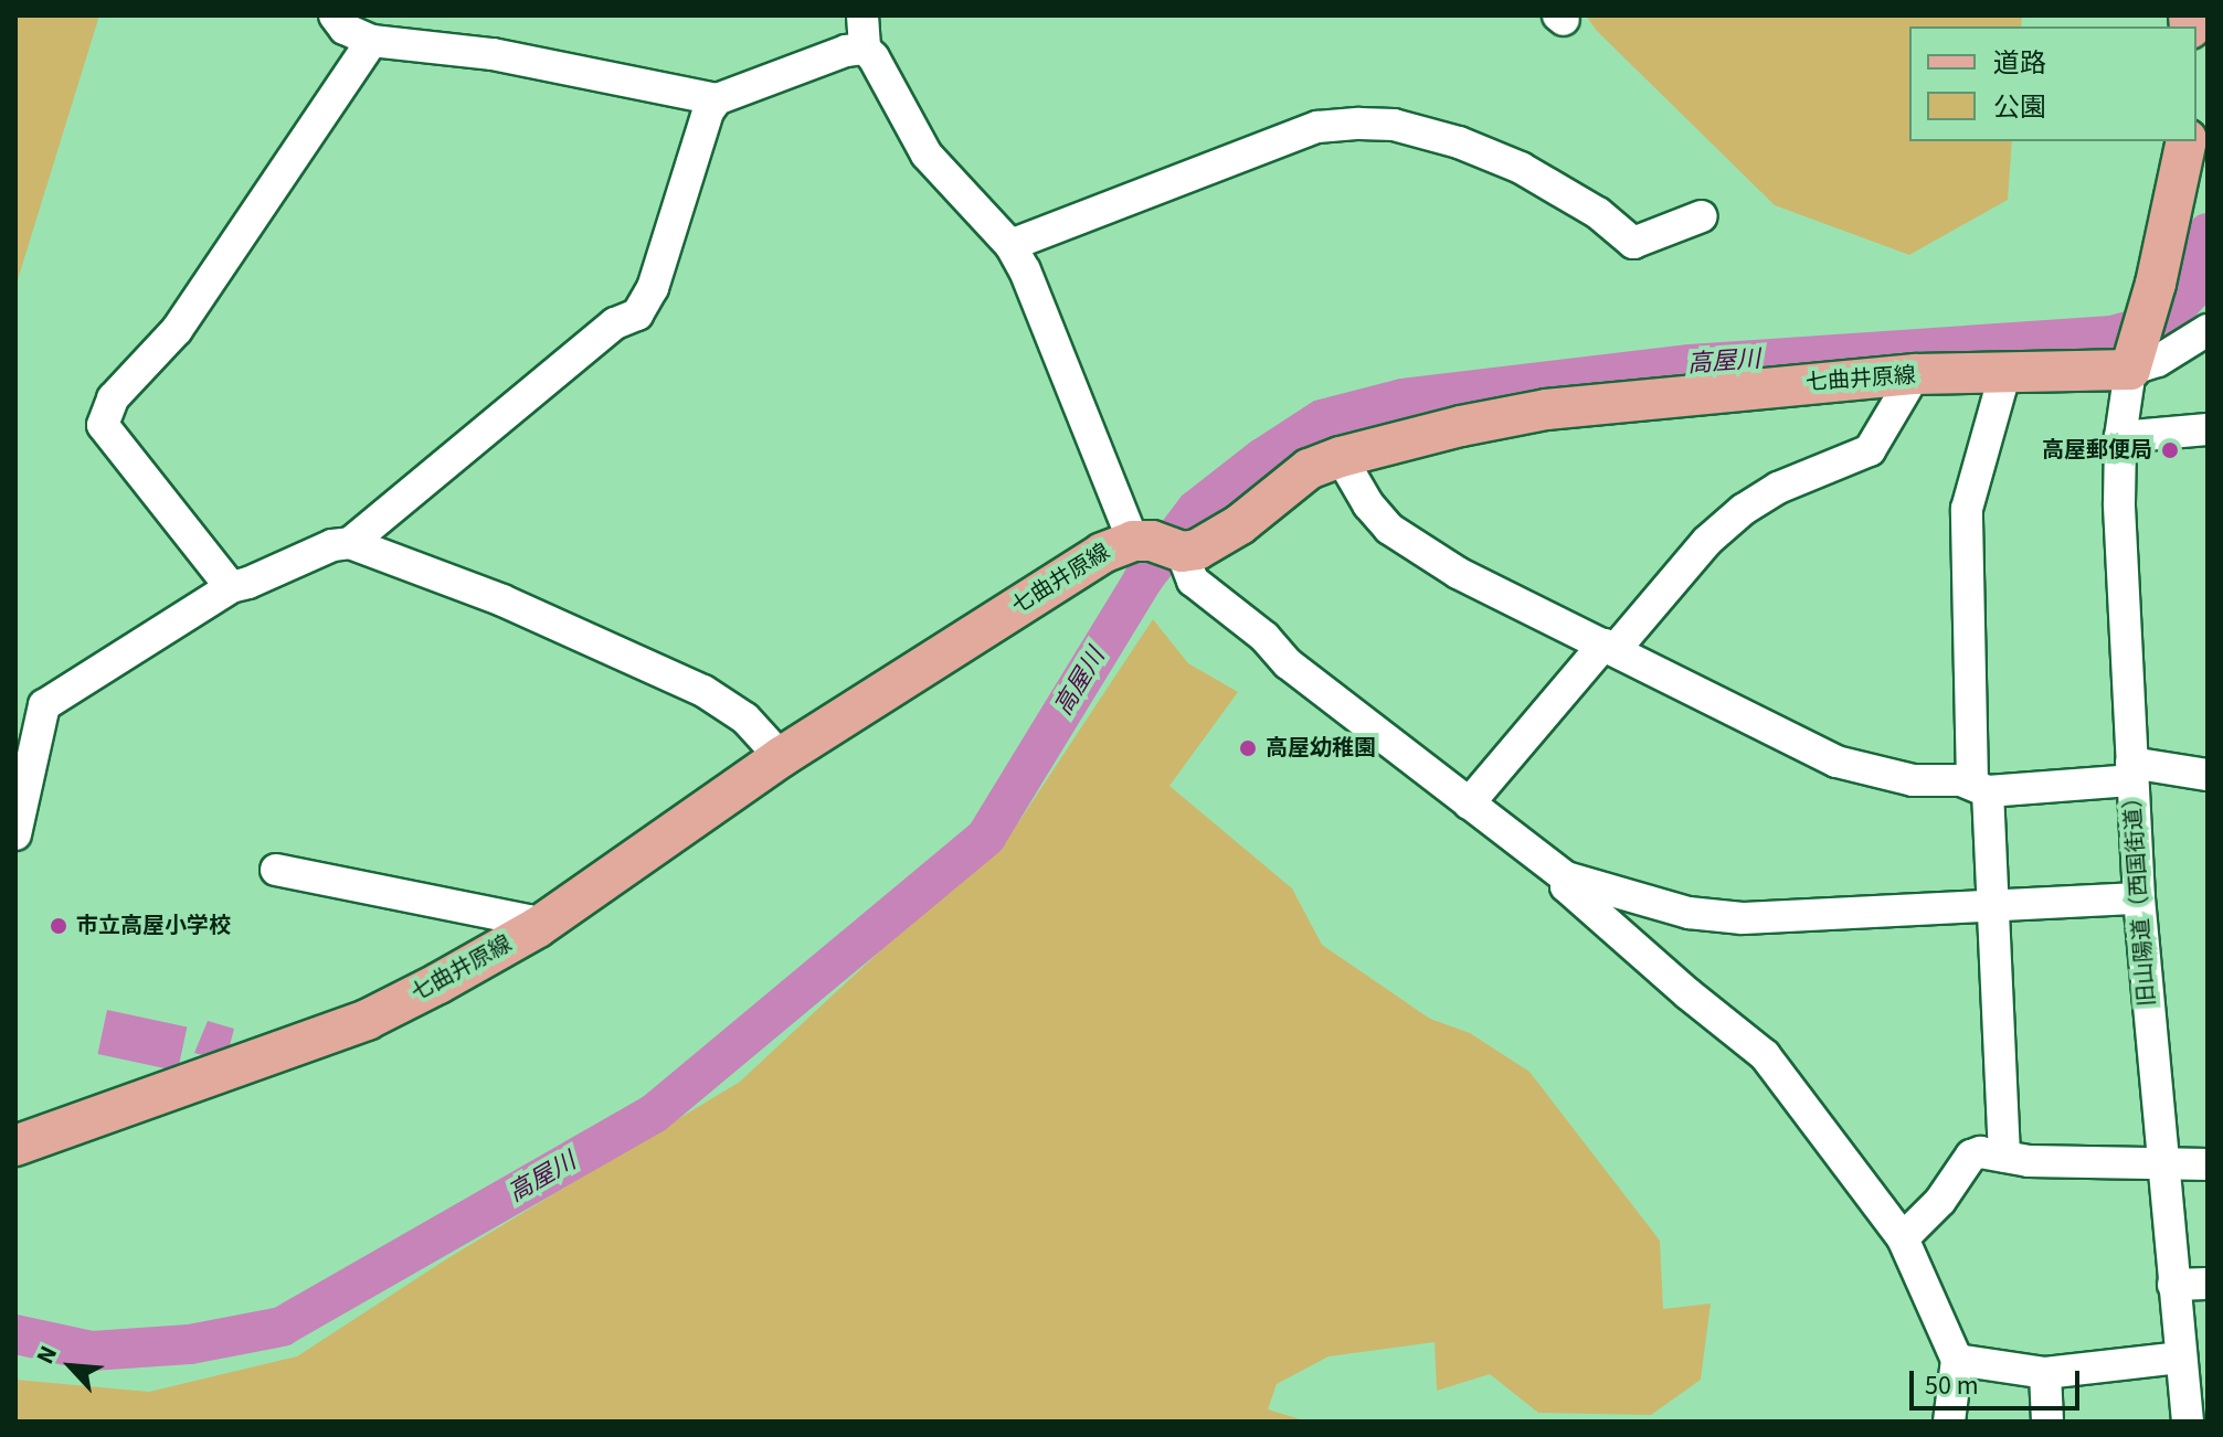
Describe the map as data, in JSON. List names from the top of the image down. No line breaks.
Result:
{"streets":{"main road":["七曲井原線"],"street":["旧山陽道（西国街道）"]},"crossings":[["七曲井原線","旧山陽道（西国街道）"]],"water":["高屋川"],"places":["高屋郵便局","高屋幼稚園","市立高屋小学校"],"legend":["道路","公園"],"scale_bar":"50 m","north":"top left"}
